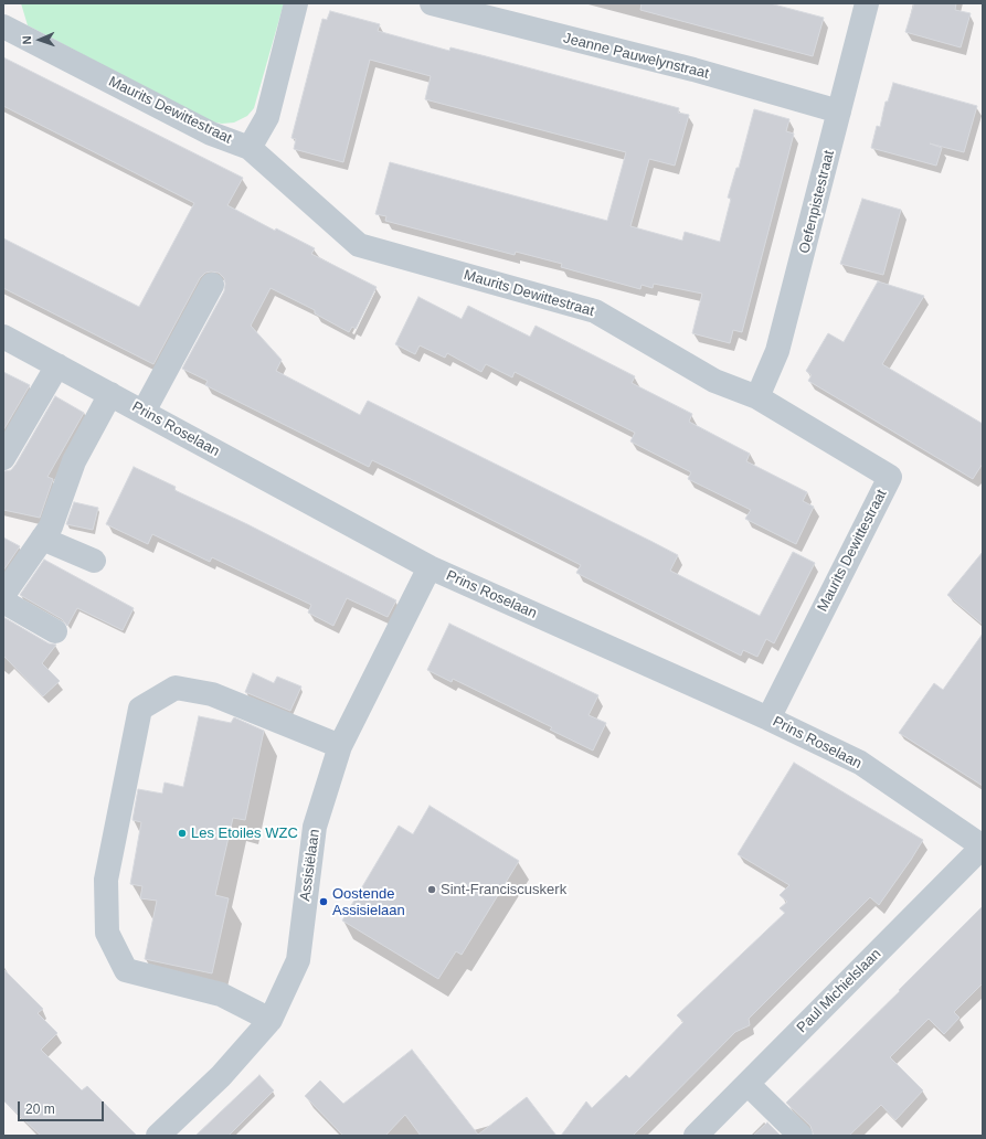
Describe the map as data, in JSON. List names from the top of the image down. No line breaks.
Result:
{"streets":{"street":["Jeanne Pauwelynstraat","Maurits Dewittestraat","Oefenpistestraat","Prins Roselaan","Assisiëlaan","Paul Michielslaan"]},"crossings":[["Jeanne Pauwelynstraat","Oefenpistestraat"],["Maurits Dewittestraat","Oefenpistestraat"],["Maurits Dewittestraat","Prins Roselaan"],["Prins Roselaan","Assisiëlaan"],["Prins Roselaan","Paul Michielslaan"]],"places":["Les Etoiles WZC","Sint-Franciscuskerk","Oostende Assisielaan"],"scale_bar":"20 m","north":"left"}
